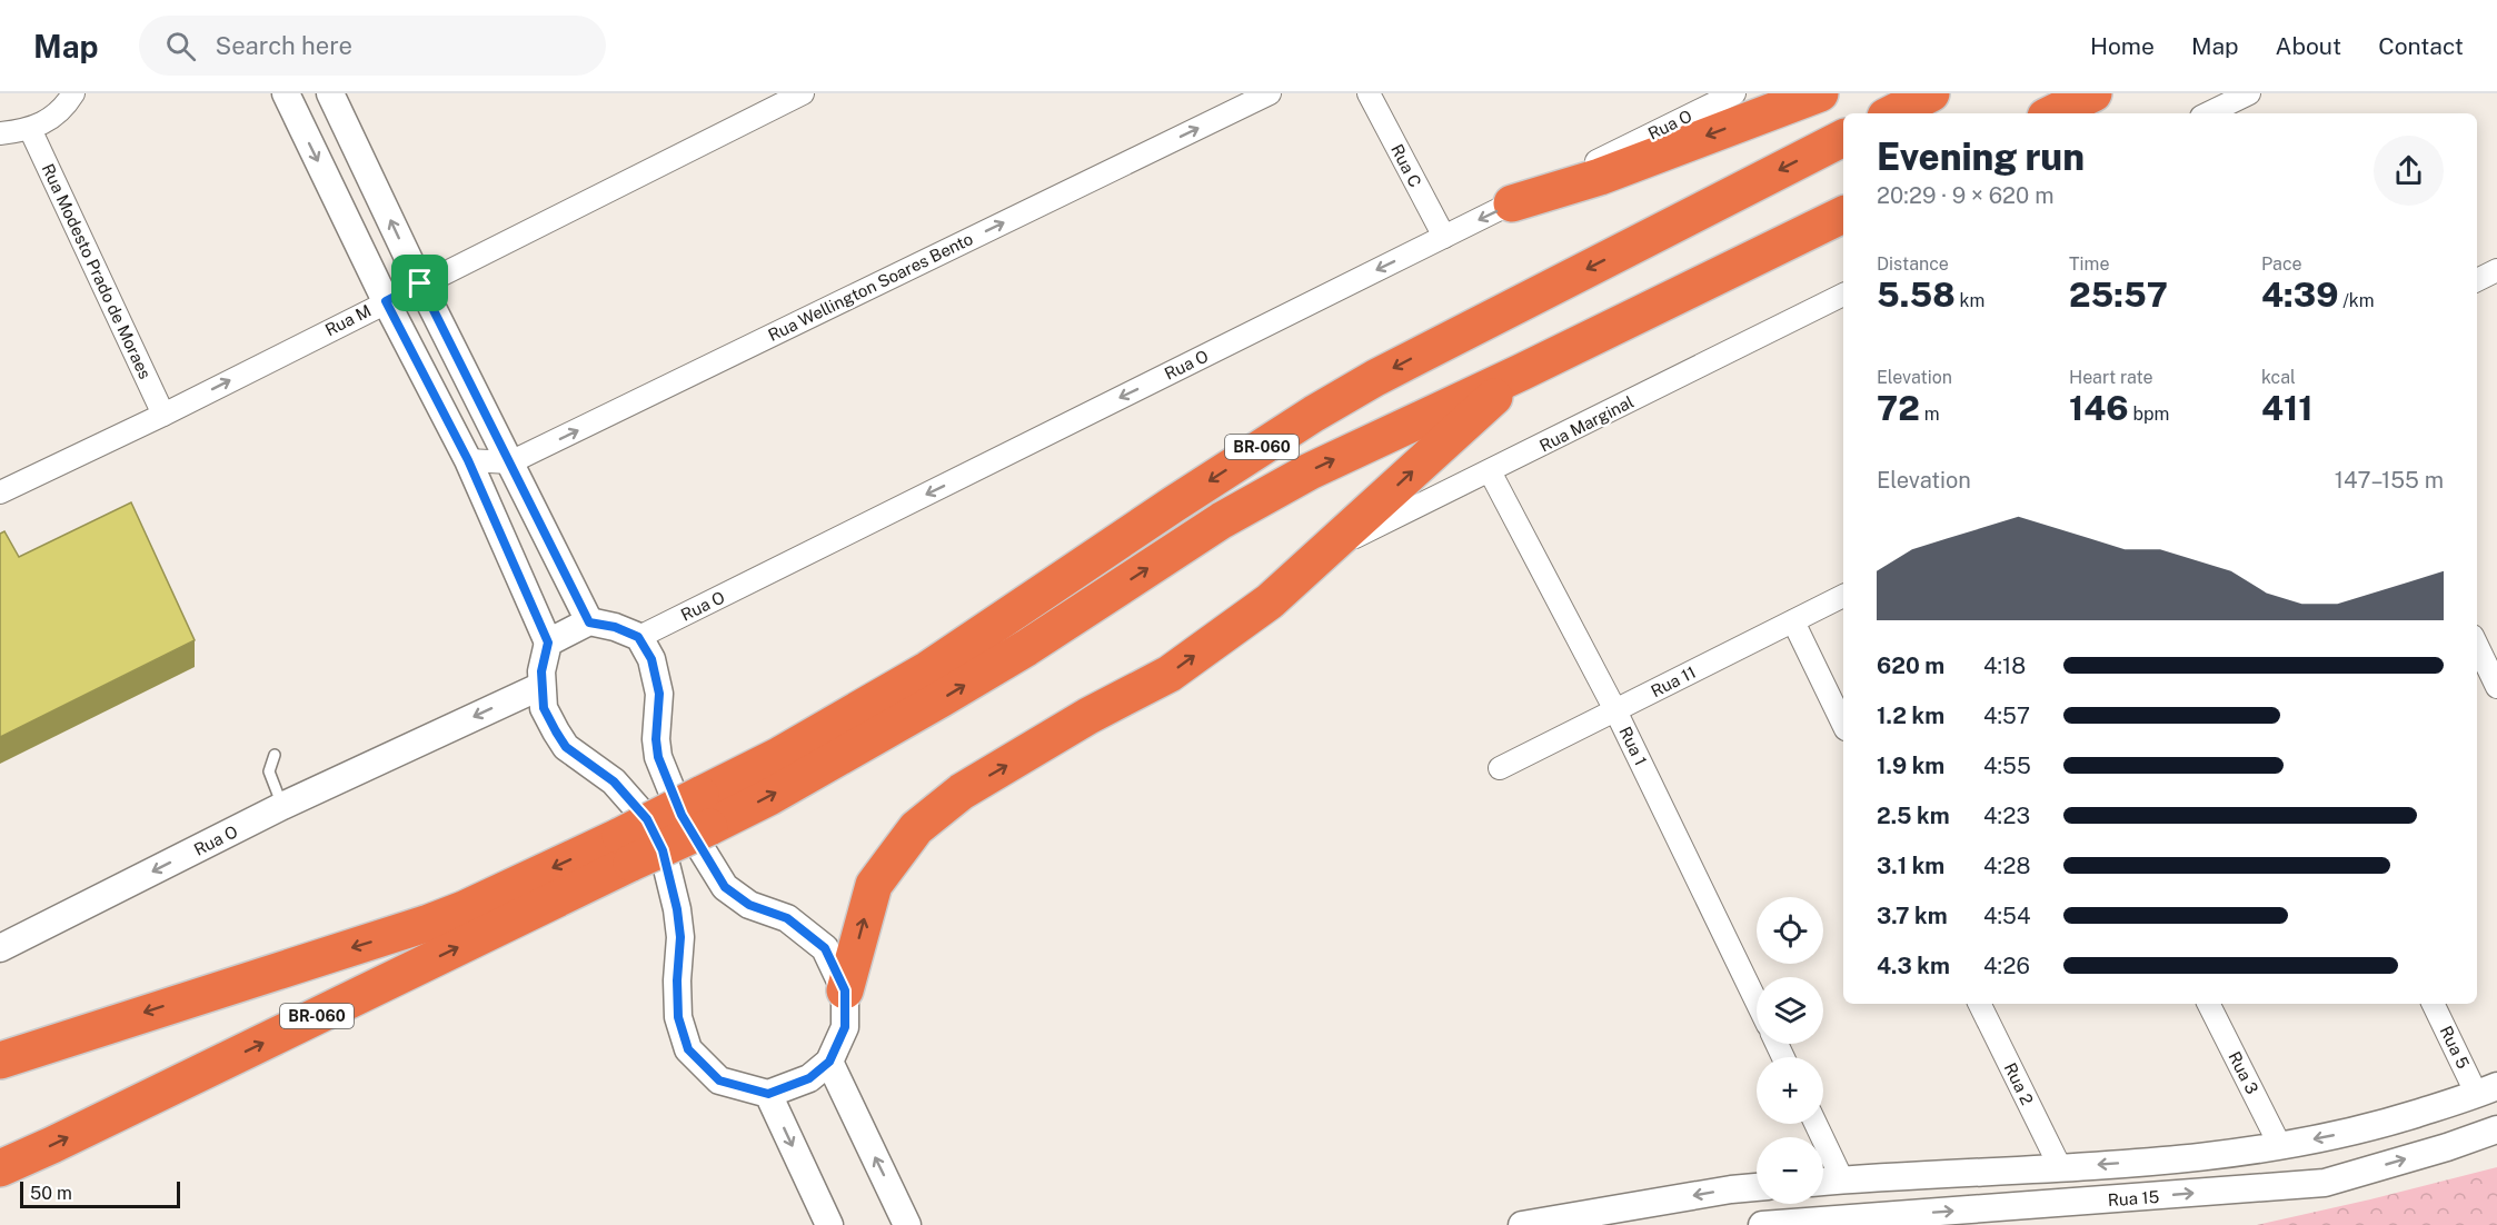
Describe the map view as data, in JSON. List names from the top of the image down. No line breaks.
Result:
{"streets":{"highway":["BR-060"],"street":["Rua O","Rua C","Rua Modesto Prado de Moraes","Rua Wellington Soares Bento","Rua M","Rua Marginal","Rua 11","Rua 1","Rua 5","Rua 3","Rua 2","Rua 15"]},"crossings":[["Rua O","Rua C"],["Rua Modesto Prado de Moraes","Rua M"],["Rua Marginal","Rua 1"],["Rua 11","Rua 1"]],"one_way":["Rua O","Rua Wellington Soares Bento"],"scale_bar":"50 m","page":{"header":"Map","search":"Search here","nav":["Home","Map","About","Contact"],"heading":["Evening run","20:29 · 9 × 620 m"],"stats":[["Distance","5.58 km"],["Time","25:57"],["Pace","4:39 /km"],["Elevation","72 m"],["Heart rate","146 bpm"],["kcal","411"]],"chart":["Elevation","147–155 m"],"list":[{"name":"620 m","note":"4:18"},{"name":"1.2 km","note":"4:57"},{"name":"1.9 km","note":"4:55"},{"name":"2.5 km","note":"4:23"},{"name":"3.1 km","note":"4:28"},{"name":"3.7 km","note":"4:54"},{"name":"4.3 km","note":"4:26"}],"map_buttons":["+","−"],"scale":"50 m"}}
